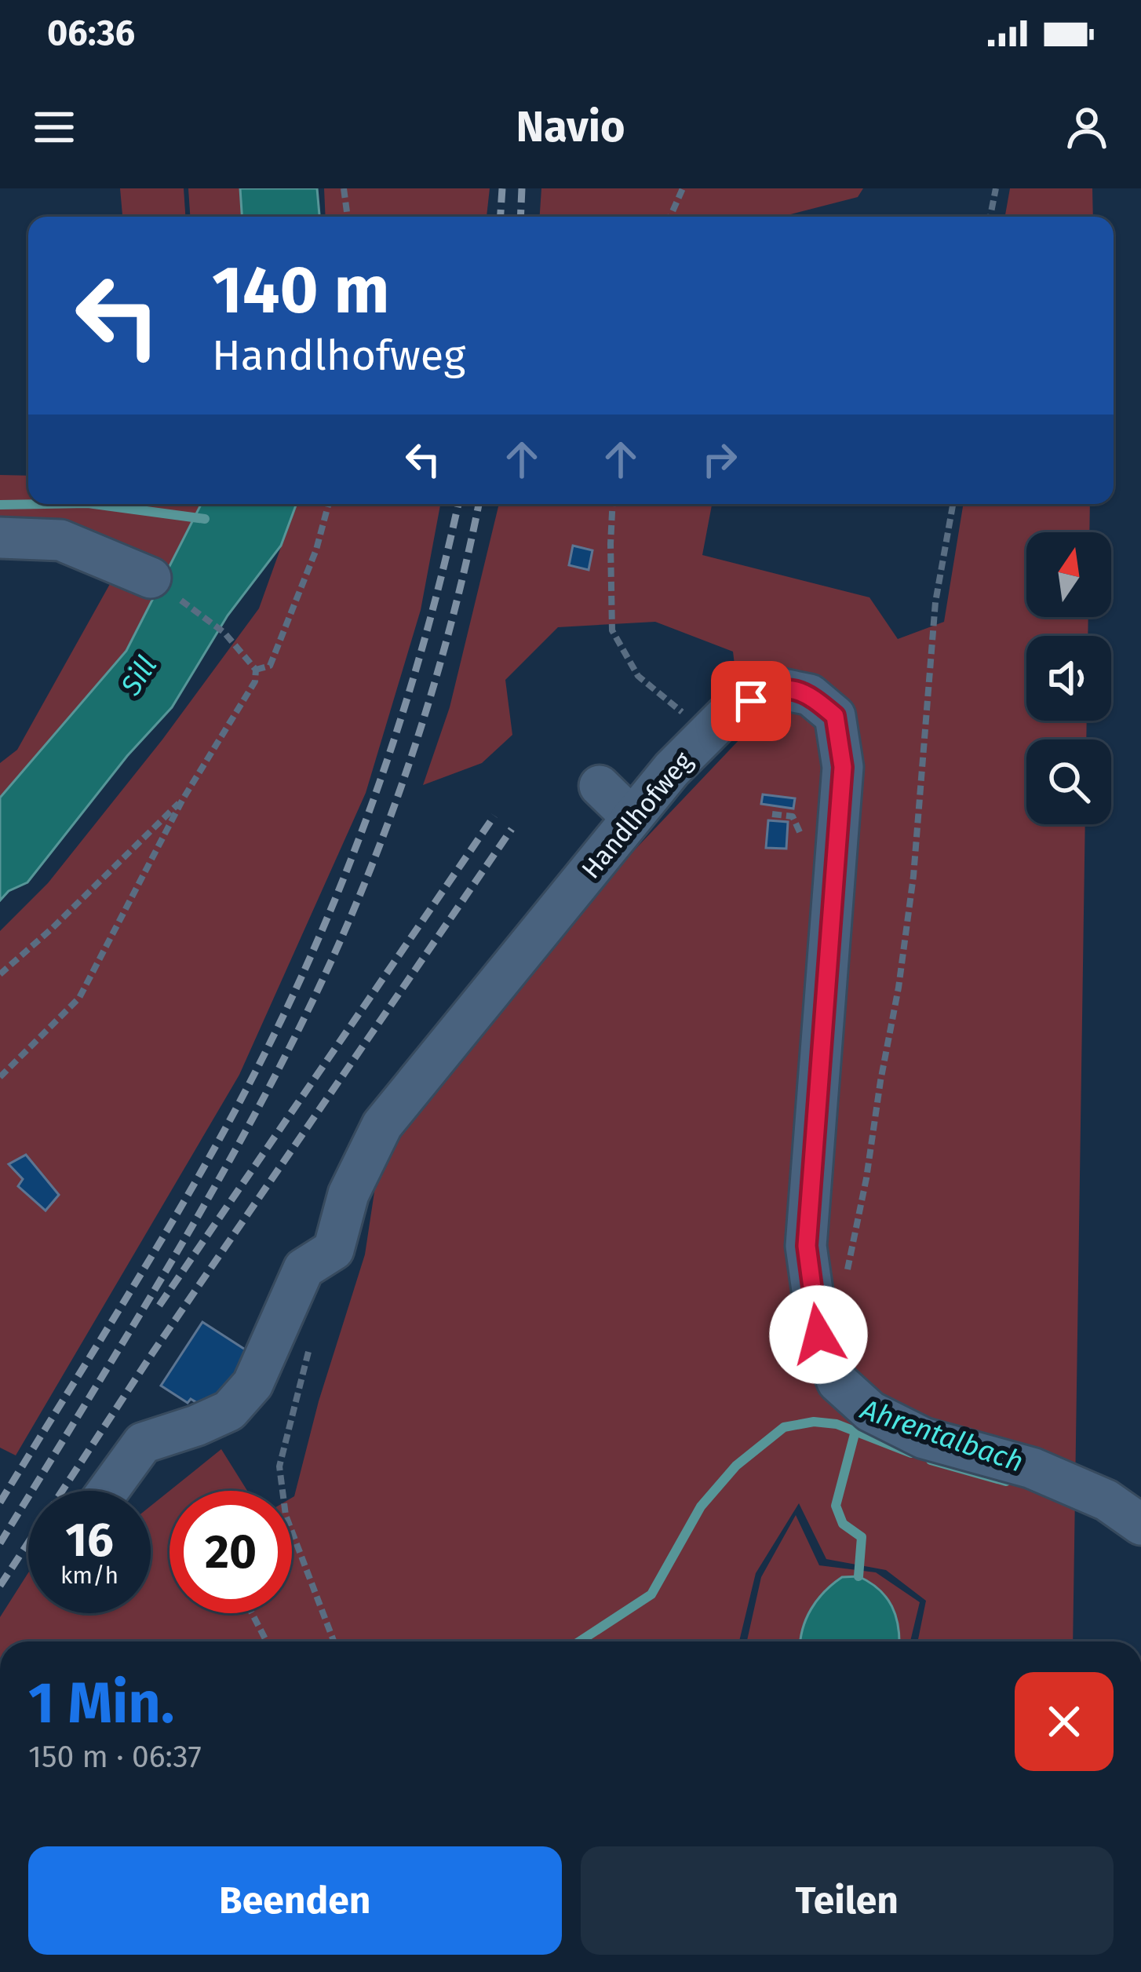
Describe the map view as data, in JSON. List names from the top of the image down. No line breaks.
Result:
{"streets":{"street":["Handlhofweg"]},"water":["Sill","Ahrentalbach"],"north":"top","page":{"status":"06:36","header":"Navio","turn":["140 m","Handlhofweg"],"speed":"16 km/h","limit":"20","heading":["1 Min.","150 m · 06:37"],"buttons":["Beenden","Teilen"]}}
